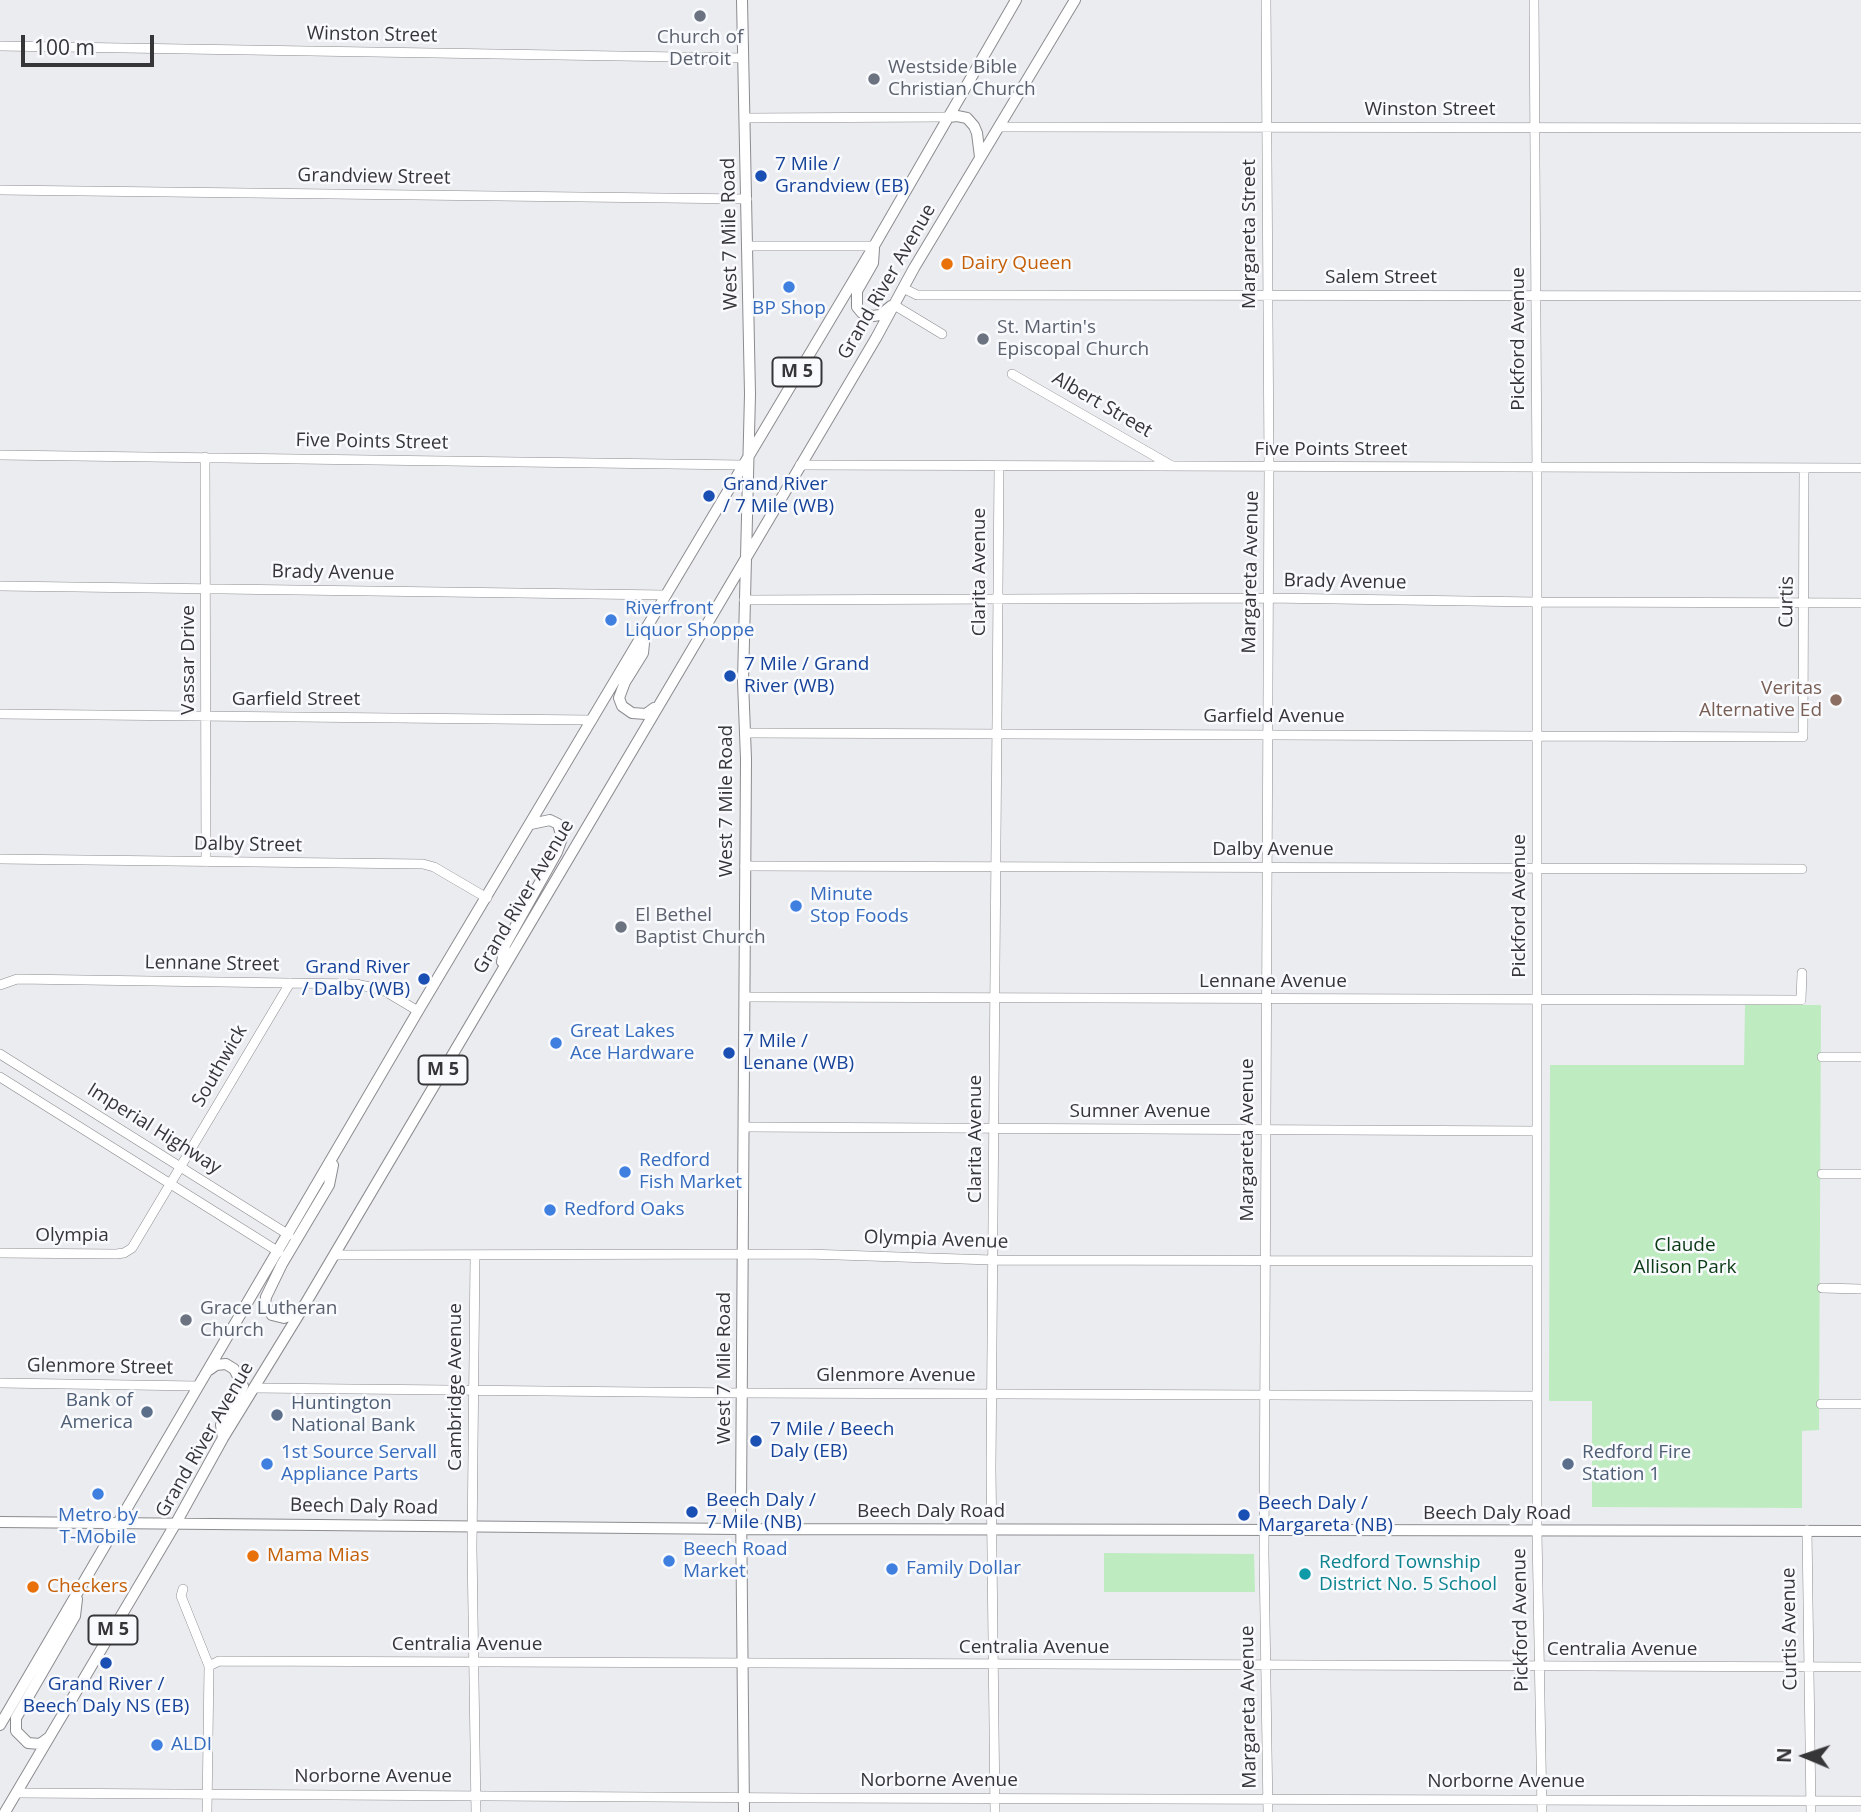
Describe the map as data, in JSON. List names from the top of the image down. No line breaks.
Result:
{"streets":{"main road":["West 7 Mile Road","Grand River Avenue","M 5","Beech Daly Road"],"street":["Winston Street","Grandview Street","Margareta Street","Salem Street","Pickford Avenue","Albert Street","Five Points Street","Clarita Avenue","Margareta Avenue","Brady Avenue","Curtis","Vassar Drive","Garfield Street","Garfield Avenue","Dalby Street","Dalby Avenue","Lennane Street","Lennane Avenue","Southwick","Sumner Avenue","Imperial Highway","Olympia","Olympia Avenue","Glenmore Street","Glenmore Avenue","Cambridge Avenue","Curtis Avenue","Centralia Avenue","Norborne Avenue"]},"crossings":[["Winston Street","West 7 Mile Road"],["Winston Street","Margareta Street"],["Winston Street","Grand River Avenue"],["Winston Street","Pickford Avenue"],["Grandview Street","West 7 Mile Road"],["West 7 Mile Road","Grand River Avenue"],["West 7 Mile Road","Brady Avenue"],["West 7 Mile Road","Garfield Avenue"],["West 7 Mile Road","Dalby Avenue"],["West 7 Mile Road","Lennane Avenue"],["West 7 Mile Road","Sumner Avenue"],["West 7 Mile Road","Olympia Avenue"],["West 7 Mile Road","Glenmore Avenue"],["West 7 Mile Road","Beech Daly Road"],["West 7 Mile Road","Centralia Avenue"],["West 7 Mile Road","Norborne Avenue"],["Margareta Street","Salem Street"],["Margareta Street","Five Points Street"],["Margareta Street","Margareta Avenue"],["Salem Street","Grand River Avenue"],["Salem Street","Pickford Avenue"],["Grand River Avenue","Five Points Street"],["Grand River Avenue","Brady Avenue"],["Grand River Avenue","Garfield Street"],["Grand River Avenue","Dalby Street"],["Grand River Avenue","Lennane Street"],["Grand River Avenue","Imperial Highway"],["Grand River Avenue","Olympia Avenue"],["Grand River Avenue","Glenmore Street"],["Grand River Avenue","Glenmore Avenue"],["Grand River Avenue","Beech Daly Road"],["Grand River Avenue","Norborne Avenue"],["Pickford Avenue","Five Points Street"],["Pickford Avenue","Brady Avenue"],["Pickford Avenue","Garfield Avenue"],["Pickford Avenue","Dalby Avenue"],["Pickford Avenue","Lennane Avenue"],["Pickford Avenue","Sumner Avenue"],["Pickford Avenue","Olympia Avenue"],["Pickford Avenue","Glenmore Avenue"],["Pickford Avenue","Beech Daly Road"],["Pickford Avenue","Centralia Avenue"],["Pickford Avenue","Norborne Avenue"],["Albert Street","Five Points Street"],["Five Points Street","Clarita Avenue"],["Five Points Street","Margareta Avenue"],["Five Points Street","Curtis"],["Five Points Street","Vassar Drive"],["Clarita Avenue","Brady Avenue"],["Clarita Avenue","Garfield Avenue"],["Clarita Avenue","Dalby Avenue"],["Clarita Avenue","Lennane Avenue"],["Clarita Avenue","Sumner Avenue"],["Clarita Avenue","Olympia Avenue"],["Clarita Avenue","Glenmore Avenue"],["Clarita Avenue","Beech Daly Road"],["Clarita Avenue","Centralia Avenue"],["Clarita Avenue","Norborne Avenue"],["Margareta Avenue","Brady Avenue"],["Margareta Avenue","Garfield Avenue"],["Margareta Avenue","Dalby Avenue"],["Margareta Avenue","Lennane Avenue"],["Margareta Avenue","Sumner Avenue"],["Margareta Avenue","Olympia Avenue"],["Margareta Avenue","Glenmore Avenue"],["Margareta Avenue","Beech Daly Road"],["Margareta Avenue","Centralia Avenue"],["Margareta Avenue","Norborne Avenue"],["Brady Avenue","Curtis"],["Brady Avenue","Vassar Drive"],["Curtis","Garfield Avenue"],["Vassar Drive","Garfield Street"],["Vassar Drive","Dalby Street"],["Lennane Street","Southwick"],["Southwick","Imperial Highway"],["Southwick","Olympia"],["Imperial Highway","Olympia"],["Olympia Avenue","Cambridge Avenue"],["Glenmore Avenue","Cambridge Avenue"],["Cambridge Avenue","Beech Daly Road"],["Cambridge Avenue","Centralia Avenue"],["Cambridge Avenue","Norborne Avenue"],["Beech Daly Road","Curtis Avenue"],["Curtis Avenue","Centralia Avenue"],["Curtis Avenue","Norborne Avenue"]],"parks":["Claude Allison Park"],"places":["Church of Detroit","Westside Bible Christian Church","7 Mile / Grandview (EB)","Dairy Queen","BP Shop","St. Martin's Episcopal Church","Grand River / 7 Mile (WB)","Riverfront Liquor Shoppe","7 Mile / Grand River (WB)","Veritas Alternative Ed","Minute Stop Foods","El Bethel Baptist Church","Grand River / Dalby (WB)","Great Lakes Ace Hardware","7 Mile / Lenane (WB)","Redford Fish Market","Redford Oaks","Grace Lutheran Church","Bank of America","Huntington National Bank","7 Mile / Beech Daly (EB)","1st Source Servall Appliance Parts","Redford Fire Station 1","Metro by T-Mobile","Beech Daly / 7 Mile (NB)","Beech Daly / Margareta (NB)","Mama Mias","Beech Road Market","Family Dollar","Redford Township District No. 5 School","Checkers","Grand River / Beech Daly NS (EB)","ALDI"],"scale_bar":"100 m","north":"left"}
